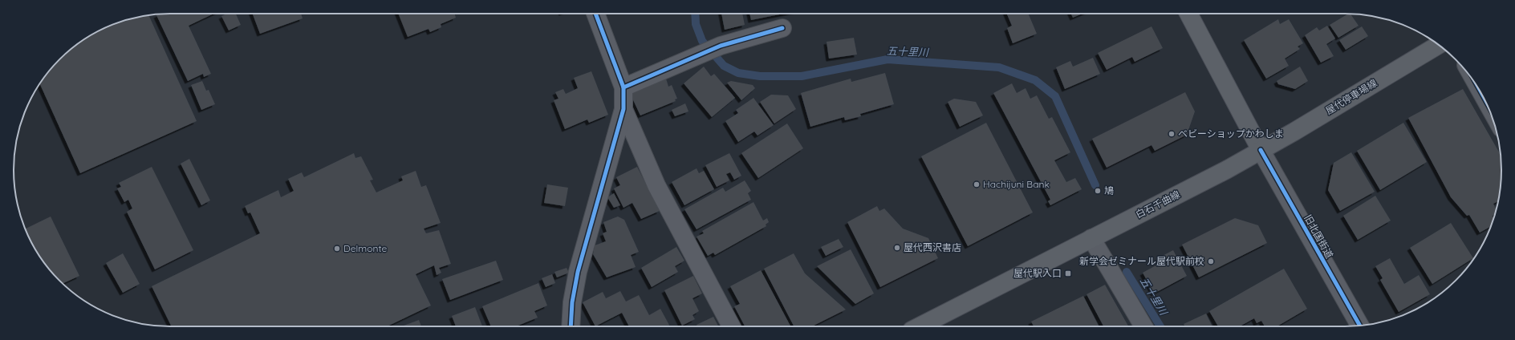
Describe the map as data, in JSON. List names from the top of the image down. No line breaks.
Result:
{"streets":{"main road":["屋代停車場線","白石千曲線"],"street":["旧北国街道"]},"crossings":[["屋代停車場線","白石千曲線"],["屋代停車場線","旧北国街道"],["白石千曲線","旧北国街道"]],"water":["五十里川"],"places":{"other":["ベビーショップかわしま","Hachijuni Bank","鳩","屋代西沢書店","Delmonte","新学会ゼミナール屋代駅前校"],"transit":["屋代駅入口"]}}
